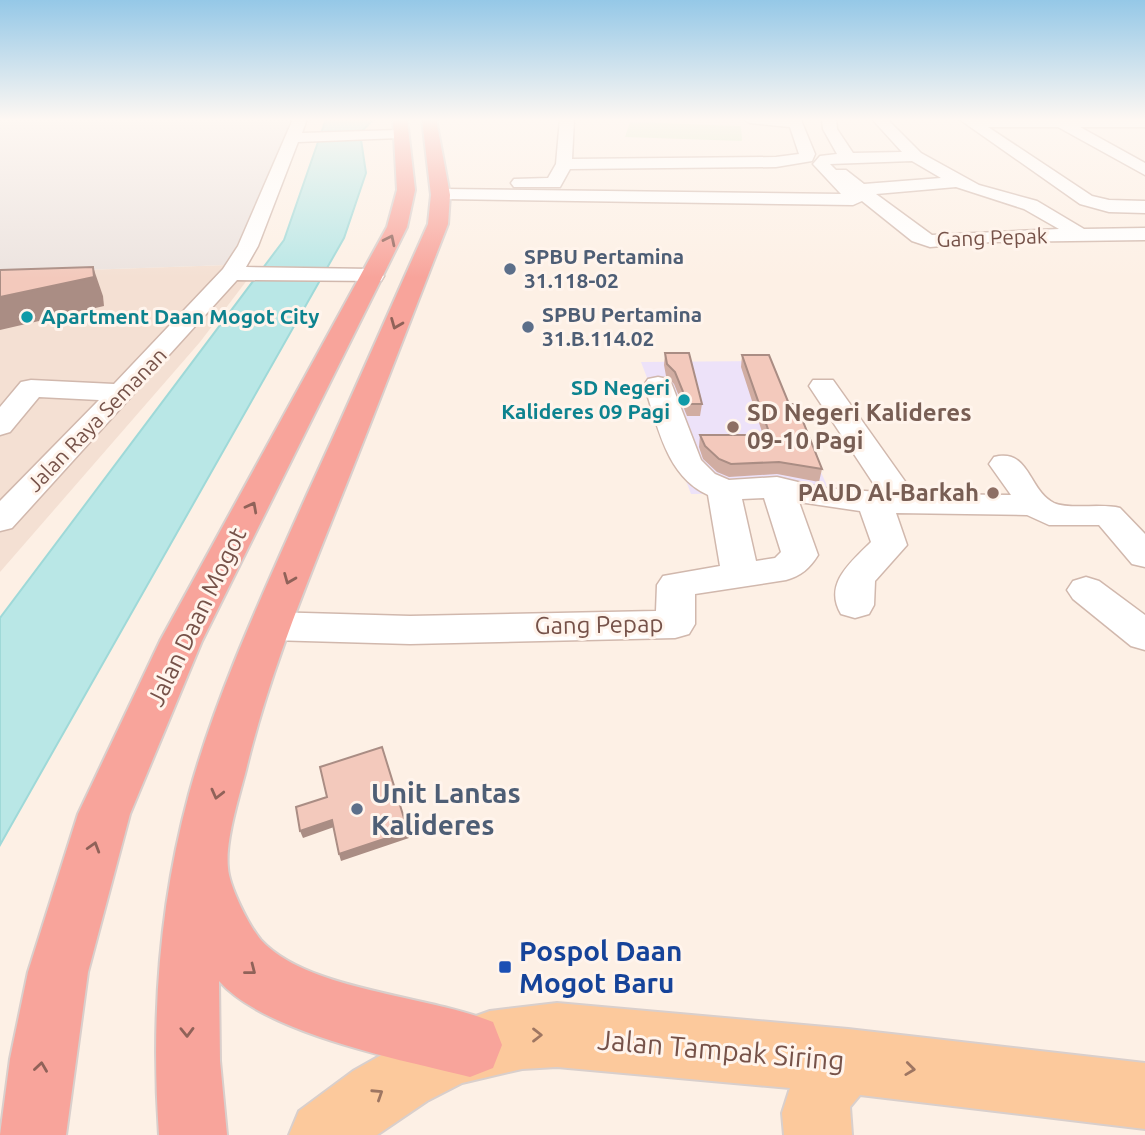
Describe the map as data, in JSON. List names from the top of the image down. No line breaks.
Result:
{"streets":{"highway":["Jalan Daan Mogot"],"main road":["Jalan Tampak Siring"],"street":["Gang Pepak","Jalan Raya Semanan","Gang Pepap"]},"one_way":["Jalan Tampak Siring"],"places":{"other":["SPBU Pertamina 31.118-02","Apartment Daan Mogot City","SPBU Pertamina 31.B.114.02","SD Negeri Kalideres 09 Pagi","SD Negeri Kalideres 09-10 Pagi","PAUD Al-Barkah","Unit Lantas Kalideres"],"transit":["Pospol Daan Mogot Baru"]}}
